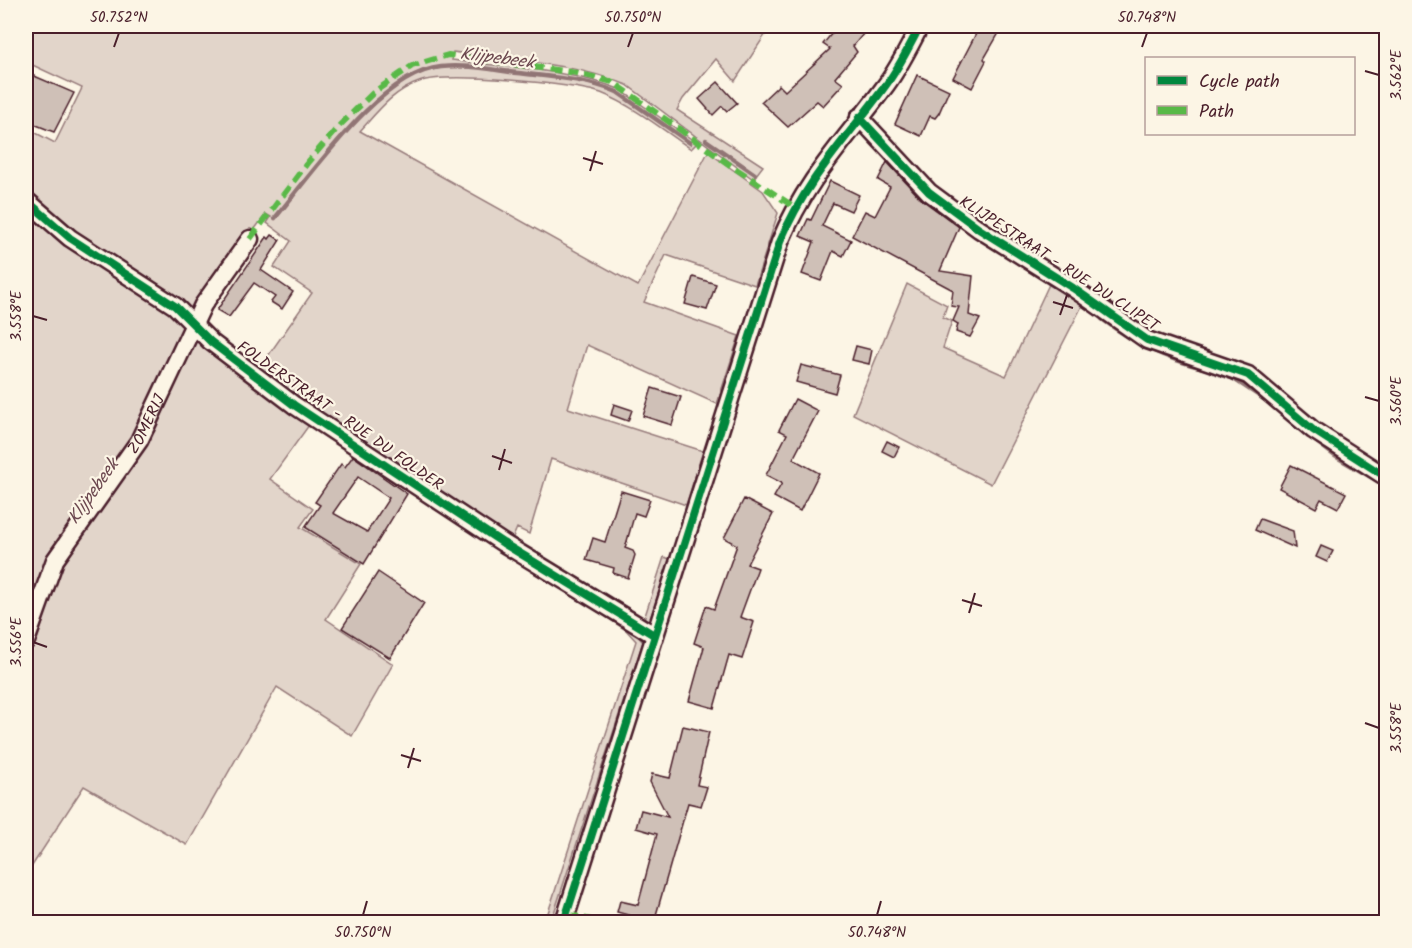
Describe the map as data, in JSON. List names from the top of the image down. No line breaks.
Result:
{"streets":{"street":["KLIJPESTRAAT - RUE DU CLIPET","FOLDERSTRAAT - RUE DU FOLDER","ZOMERIJ"]},"crossings":[["FOLDERSTRAAT - RUE DU FOLDER","ZOMERIJ"]],"water":["Klijpebeek"],"legend":["Cycle path","Path"],"coordinates":["50.752°N","50.750°N","50.748°N","3.562°E","3.558°E","3.560°E","3.556°E"]}
